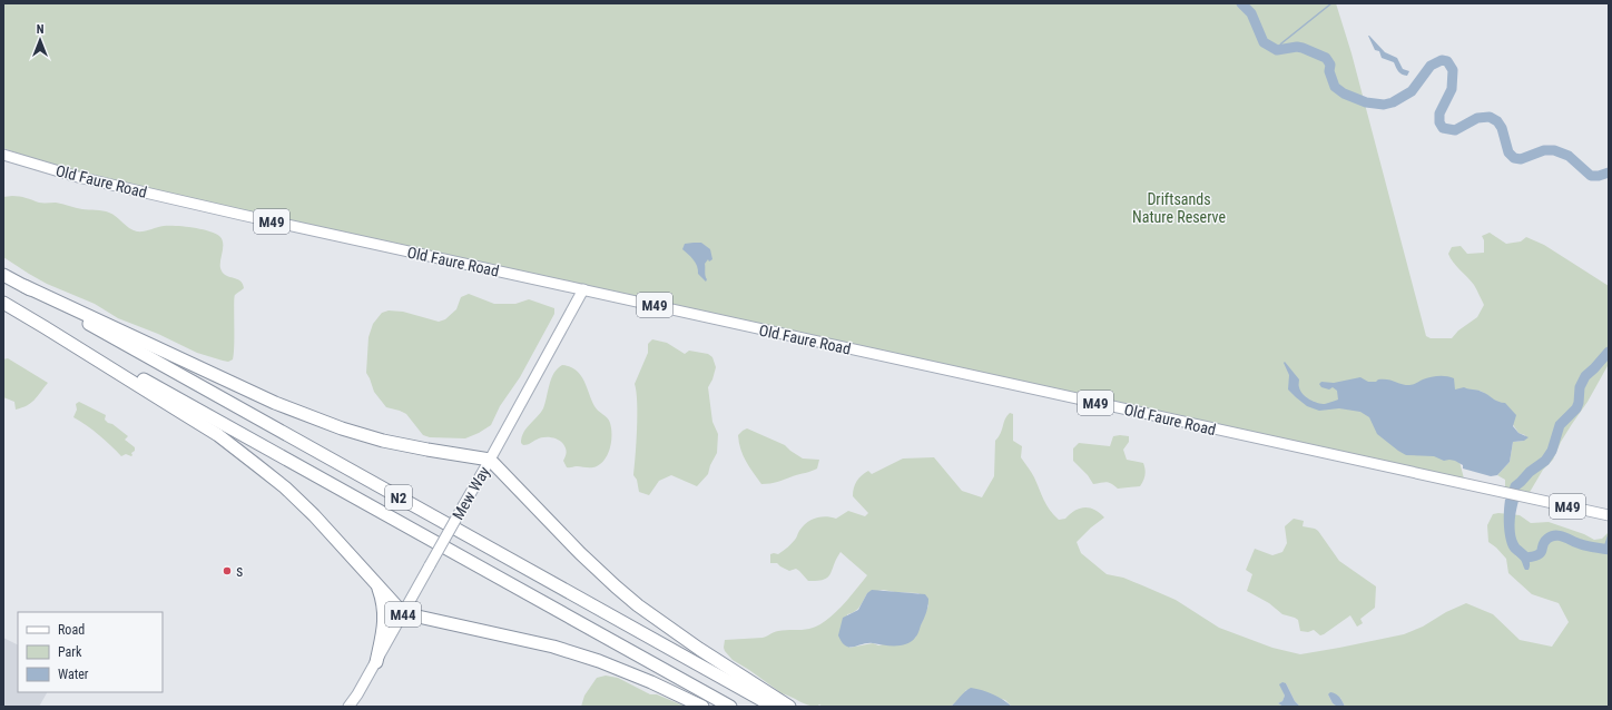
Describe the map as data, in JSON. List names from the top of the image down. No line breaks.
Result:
{"streets":{"highway":["N2"],"main road":["Old Faure Road","M49","Mew Way","M44"]},"crossings":[["Old Faure Road","Mew Way"]],"parks":["Driftsands Nature Reserve"],"places":["s"],"legend":["Road","Park","Water"],"north":"top"}
